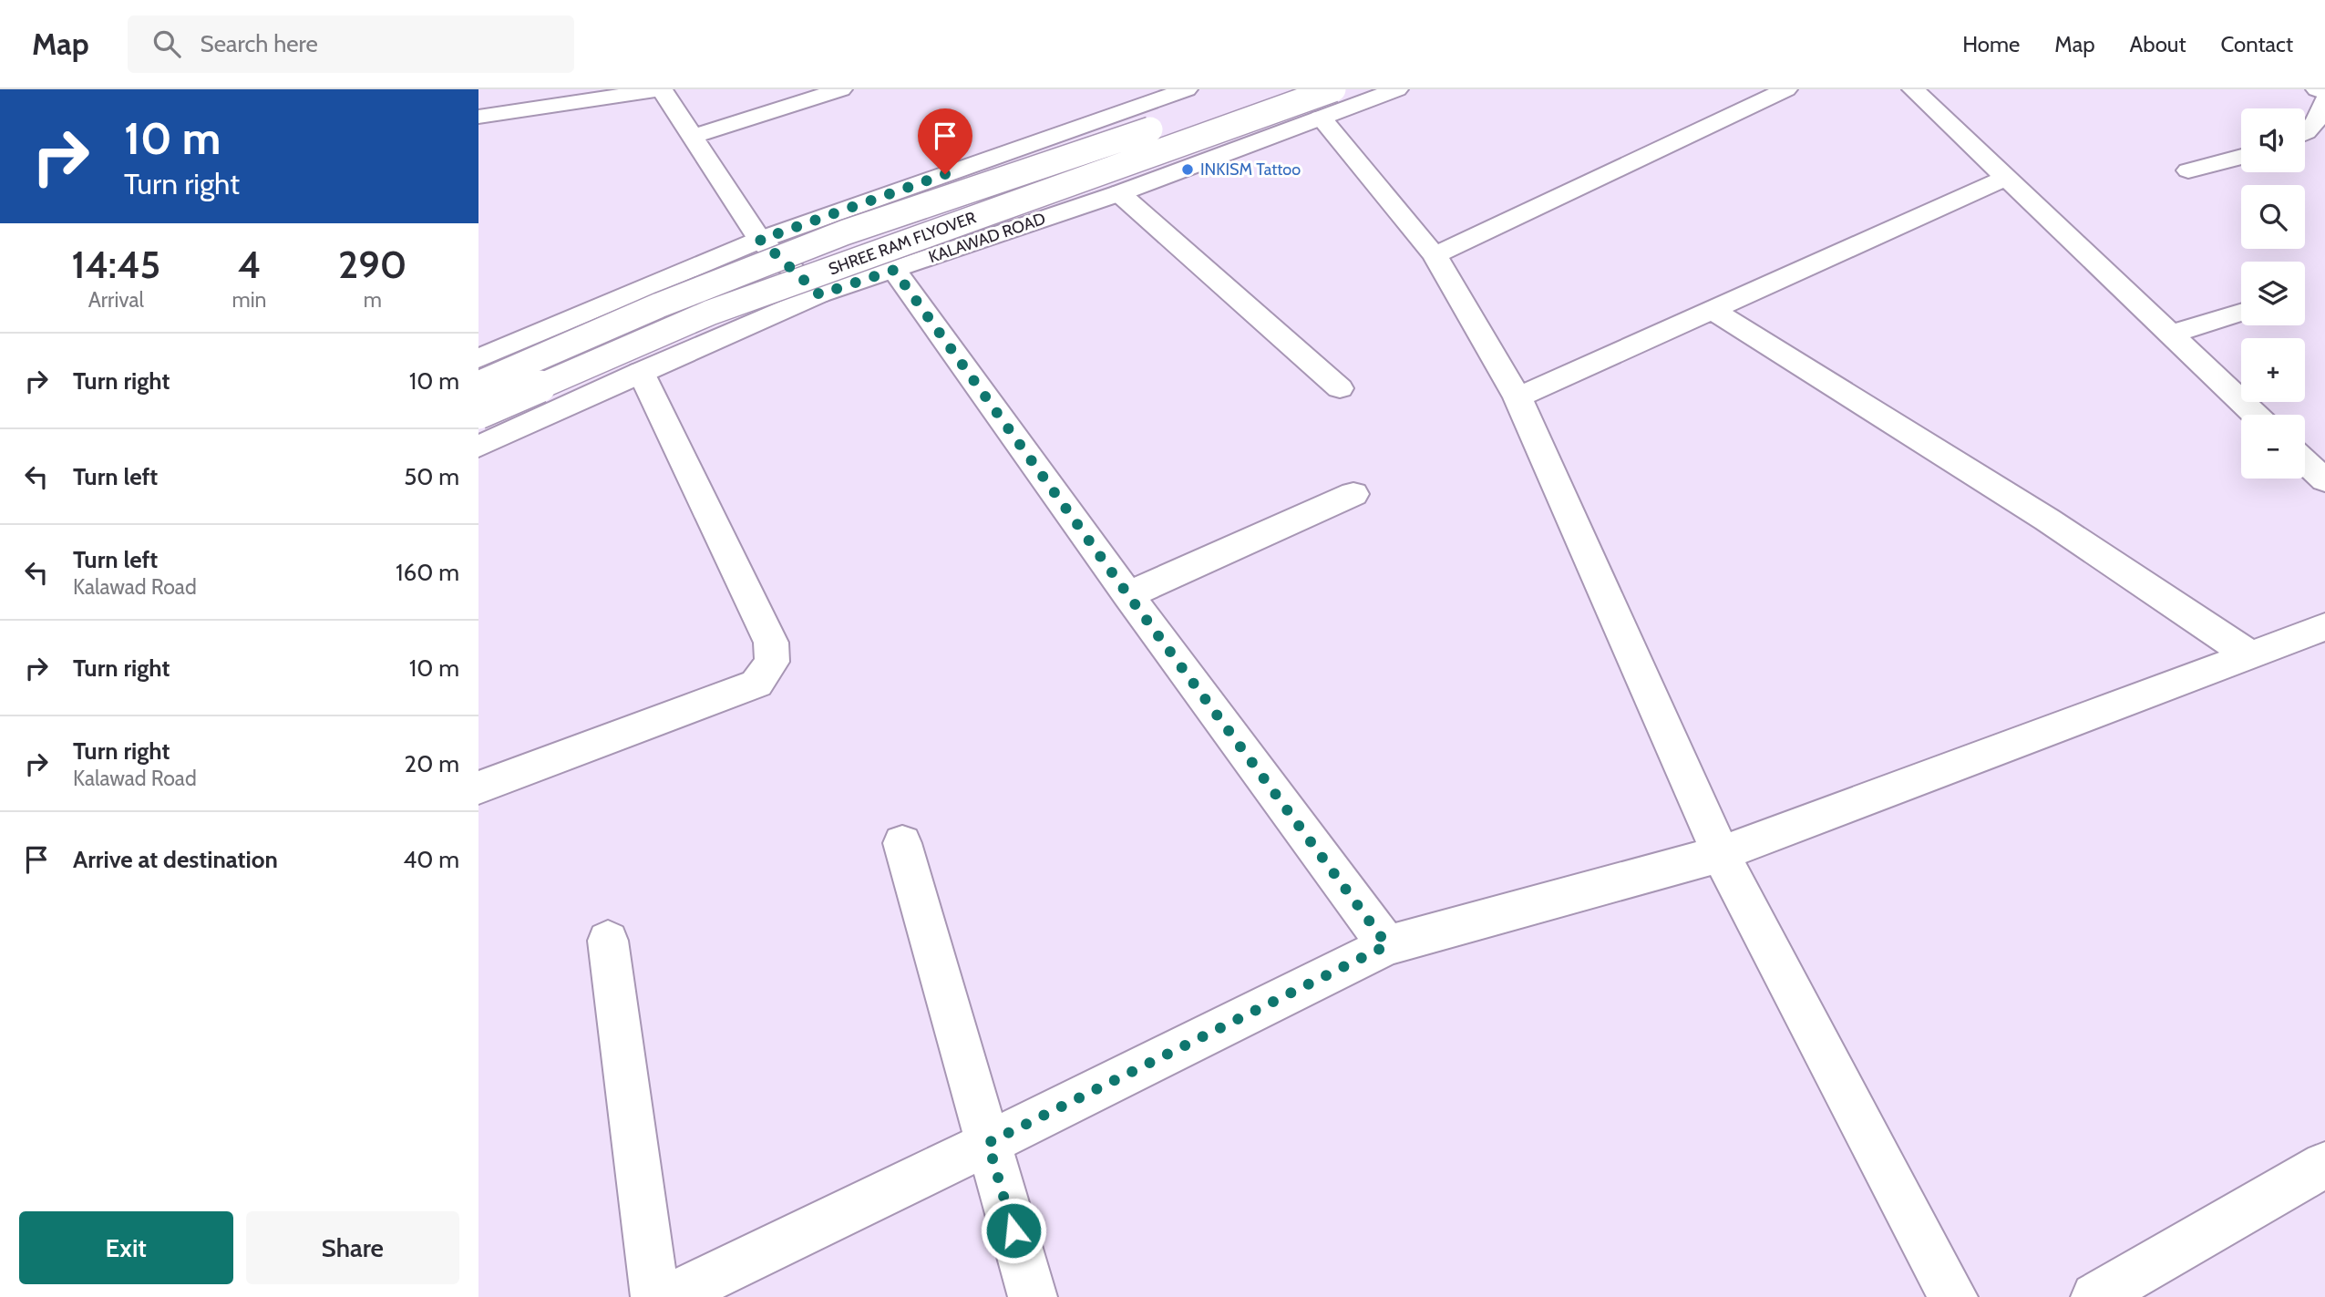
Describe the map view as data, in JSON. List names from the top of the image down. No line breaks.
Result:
{"streets":{"street":["KALAWAD ROAD","SHREE RAM FLYOVER"]},"crossings":[["KALAWAD ROAD","SHREE RAM FLYOVER"]],"places":["INKISM Tattoo"],"page":{"header":"Map","search":"Search here","nav":["Home","Map","About","Contact"],"turn":["10 m","Turn right"],"map_buttons":["+","−"],"eta":["14:45","Arrival","4","min","290","m"],"list":[{"name":"Turn right","value":"10 m"},{"name":"Turn left","value":"50 m"},{"name":"Turn left","note":"Kalawad Road","value":"160 m"},{"name":"Turn right","value":"10 m"},{"name":"Turn right","note":"Kalawad Road","value":"20 m"},{"name":"Arrive at destination","value":"40 m"}],"buttons":["Exit","Share"]}}
